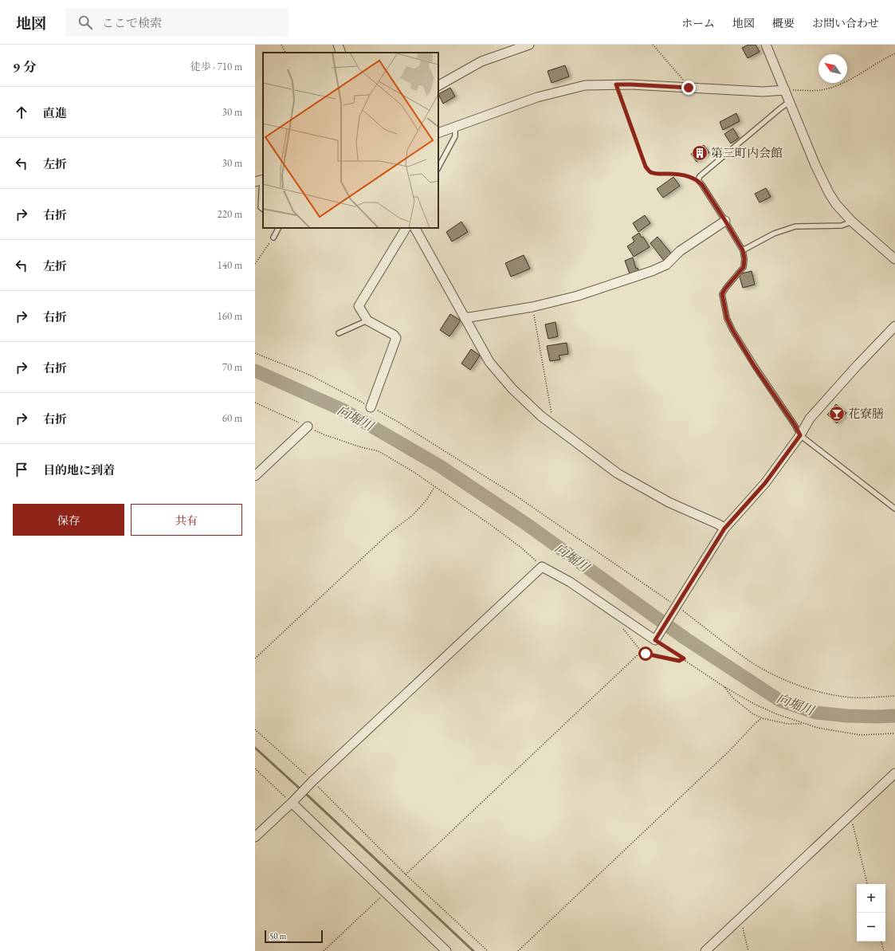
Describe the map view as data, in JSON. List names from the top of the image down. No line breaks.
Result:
{"water":["向堀川"],"places":{"building":["第三町内会館"],"bar":["花寮膳"]},"scale_bar":"50 m","north":"top left","page":{"header":"地図","search":"ここで検索","nav":["ホーム","地図","概要","お問い合わせ"],"heading":["9 分","徒歩 · 710 m"],"list":[["直進","30 m"],["左折","30 m"],["右折","220 m"],["左折","140 m"],["右折","160 m"],["右折","70 m"],["右折","60 m"],"目的地に到着"],"buttons":["保存","共有"],"map_buttons":["+","−"],"scale":"50 m"}}
